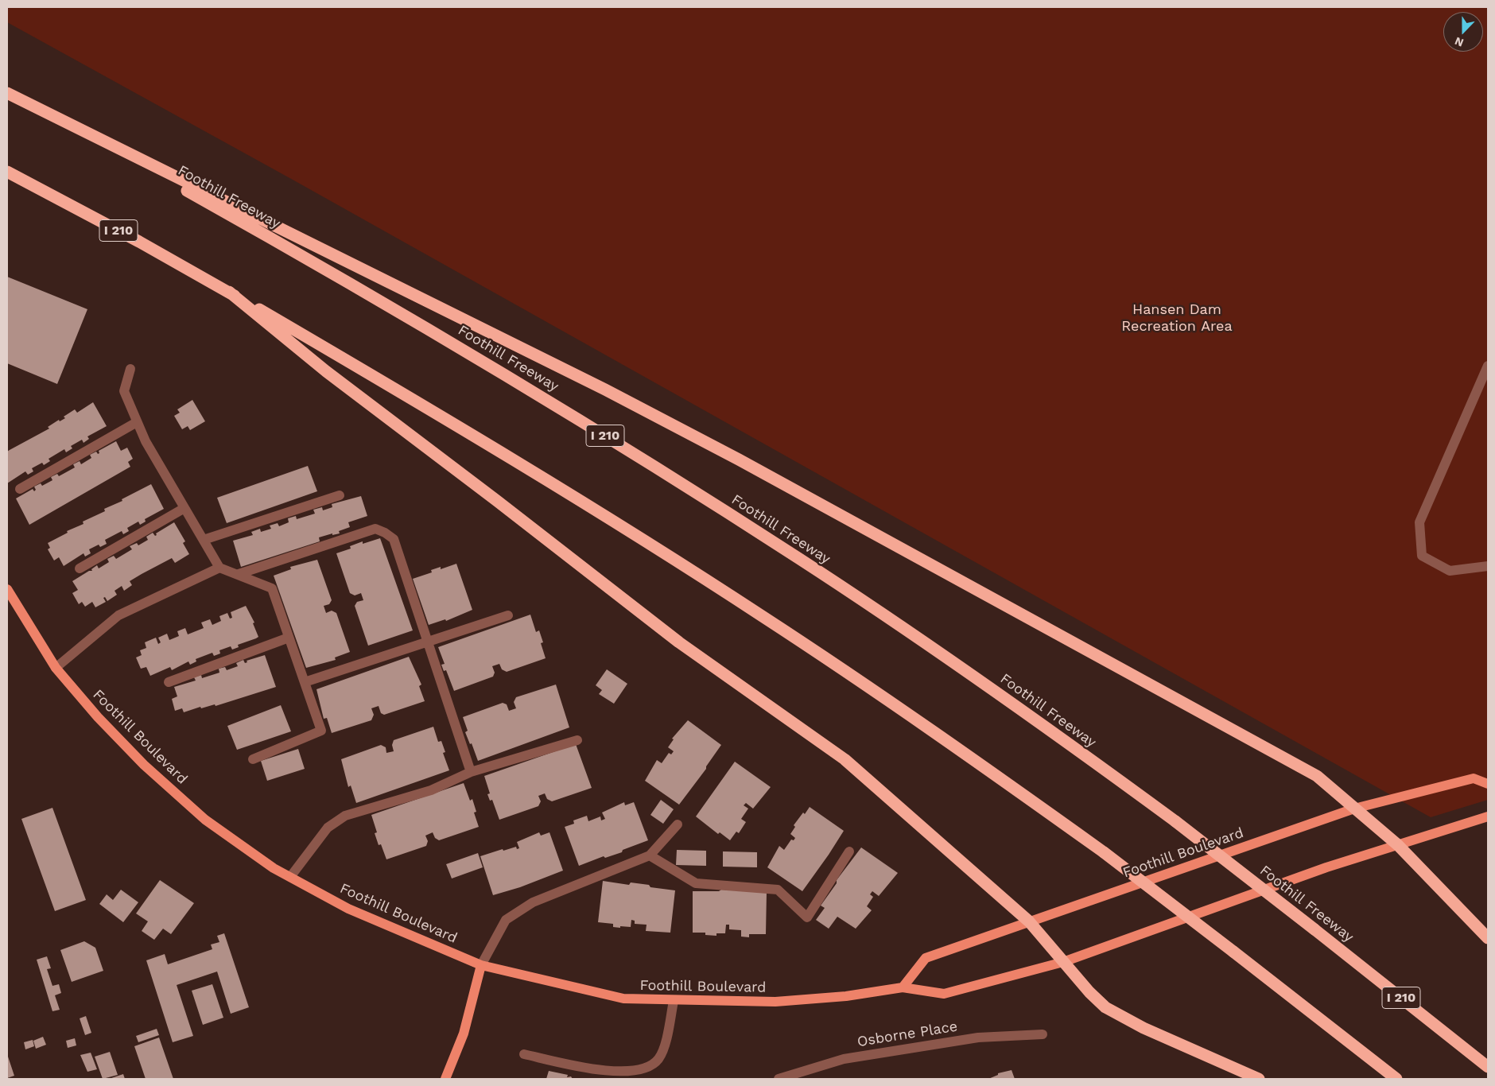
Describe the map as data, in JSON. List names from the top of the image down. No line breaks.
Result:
{"streets":{"highway":["Foothill Freeway","I 210"],"main road":["Foothill Boulevard"],"street":["Osborne Place"]},"parks":["Hansen Dam Recreation Area"],"north":"bottom"}
